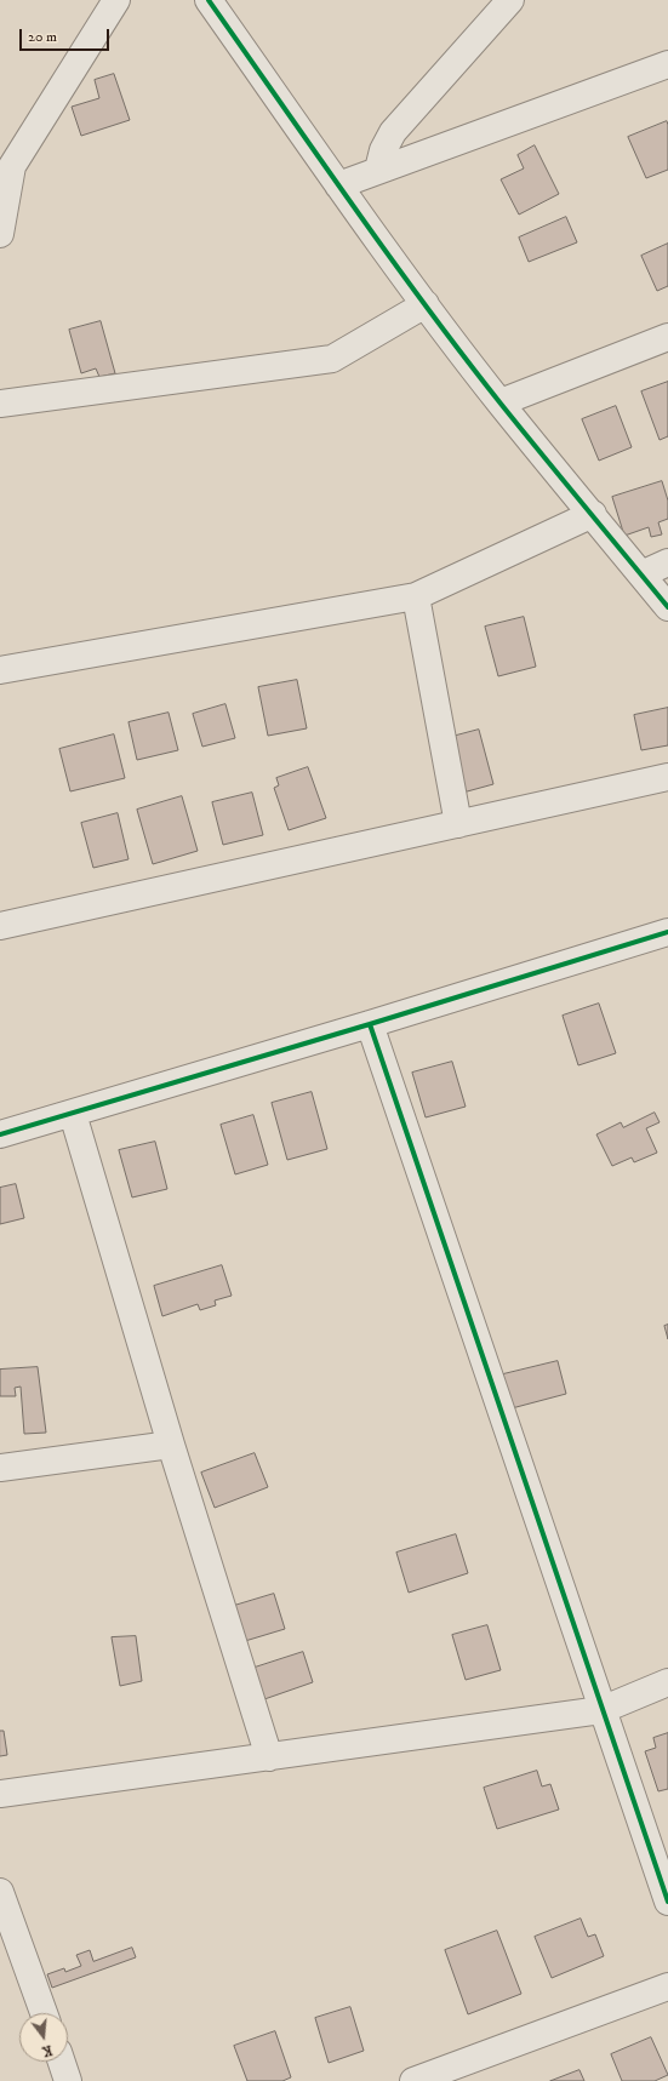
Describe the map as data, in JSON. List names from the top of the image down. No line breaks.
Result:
{"scale_bar":"20 m","north":"bottom"}
